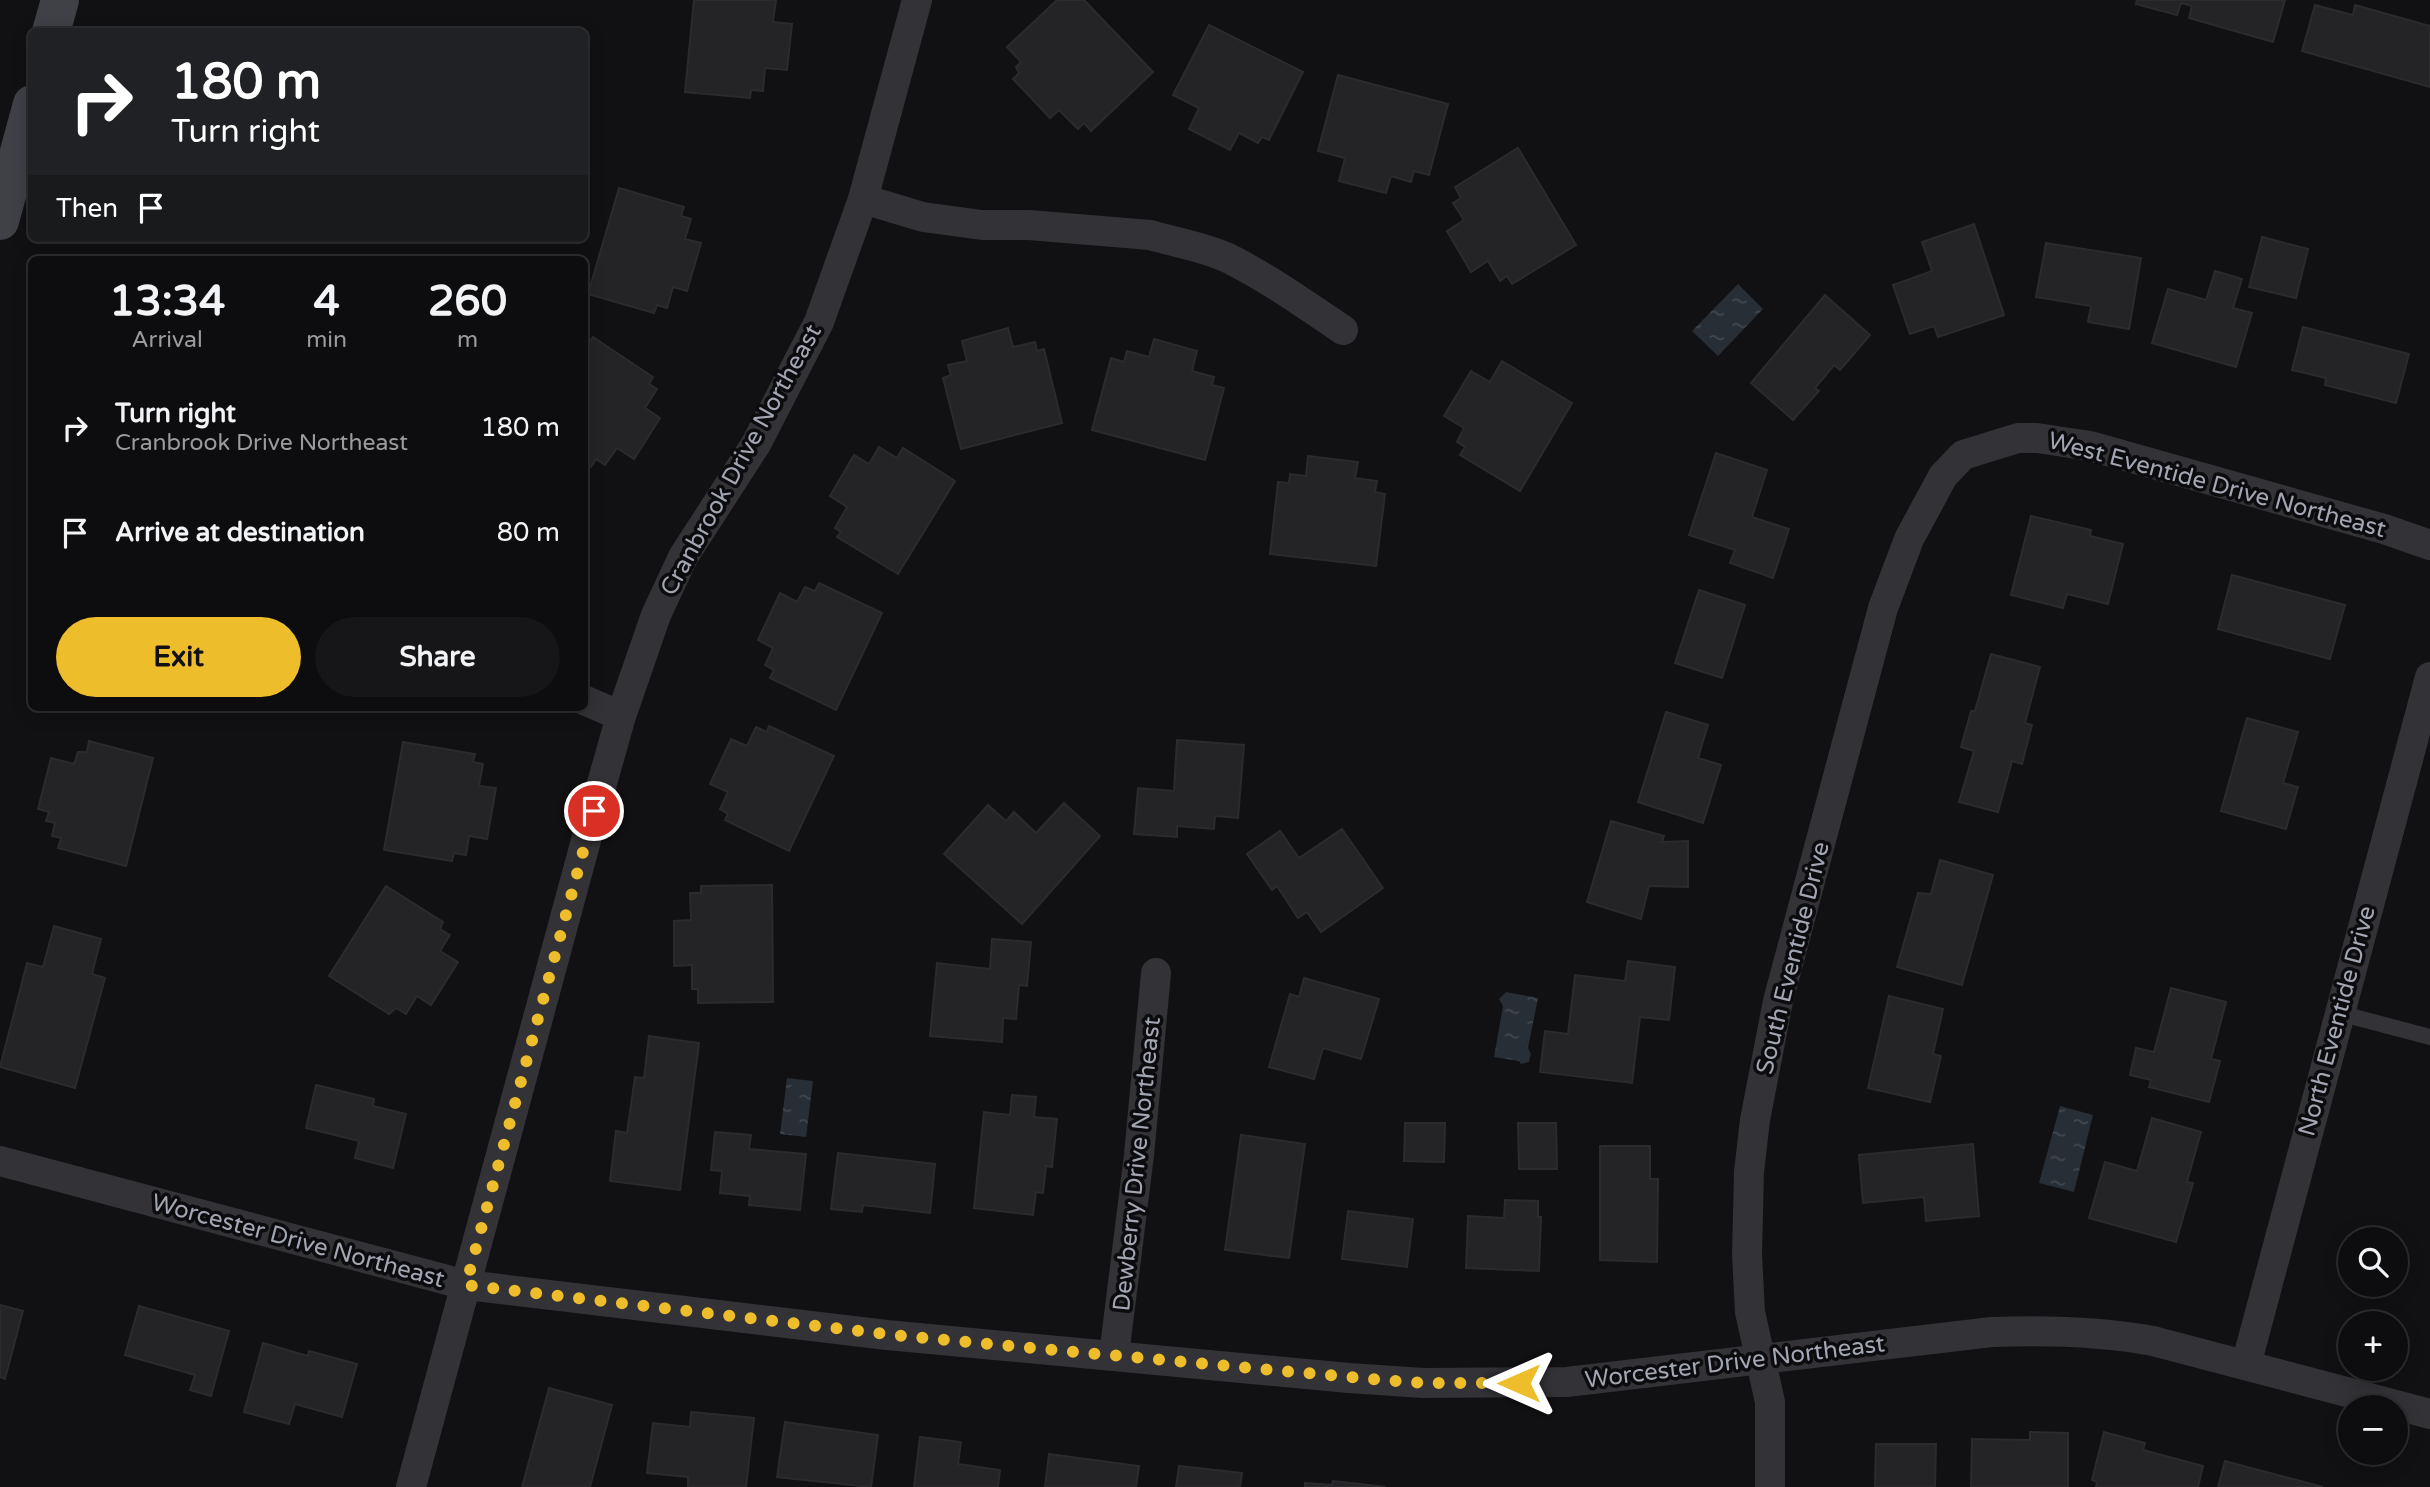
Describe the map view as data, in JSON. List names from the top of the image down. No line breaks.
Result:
{"streets":{"street":["Cranbrook Drive Northeast","West Eventide Drive Northeast","South Eventide Drive","North Eventide Drive","Dewberry Drive Northeast","Worcester Drive Northeast"]},"crossings":[["Cranbrook Drive Northeast","Worcester Drive Northeast"],["West Eventide Drive Northeast","South Eventide Drive"],["South Eventide Drive","Worcester Drive Northeast"],["North Eventide Drive","Worcester Drive Northeast"],["Dewberry Drive Northeast","Worcester Drive Northeast"]],"page":{"turn":["180 m","Turn right"],"then":"Then","eta":["13:34","Arrival","4","min","260","m"],"list":[{"name":"Turn right","note":"Cranbrook Drive Northeast","value":"180 m"},{"name":"Arrive at destination","value":"80 m"}],"buttons":["Exit","Share"],"map_buttons":["+","−"]}}
